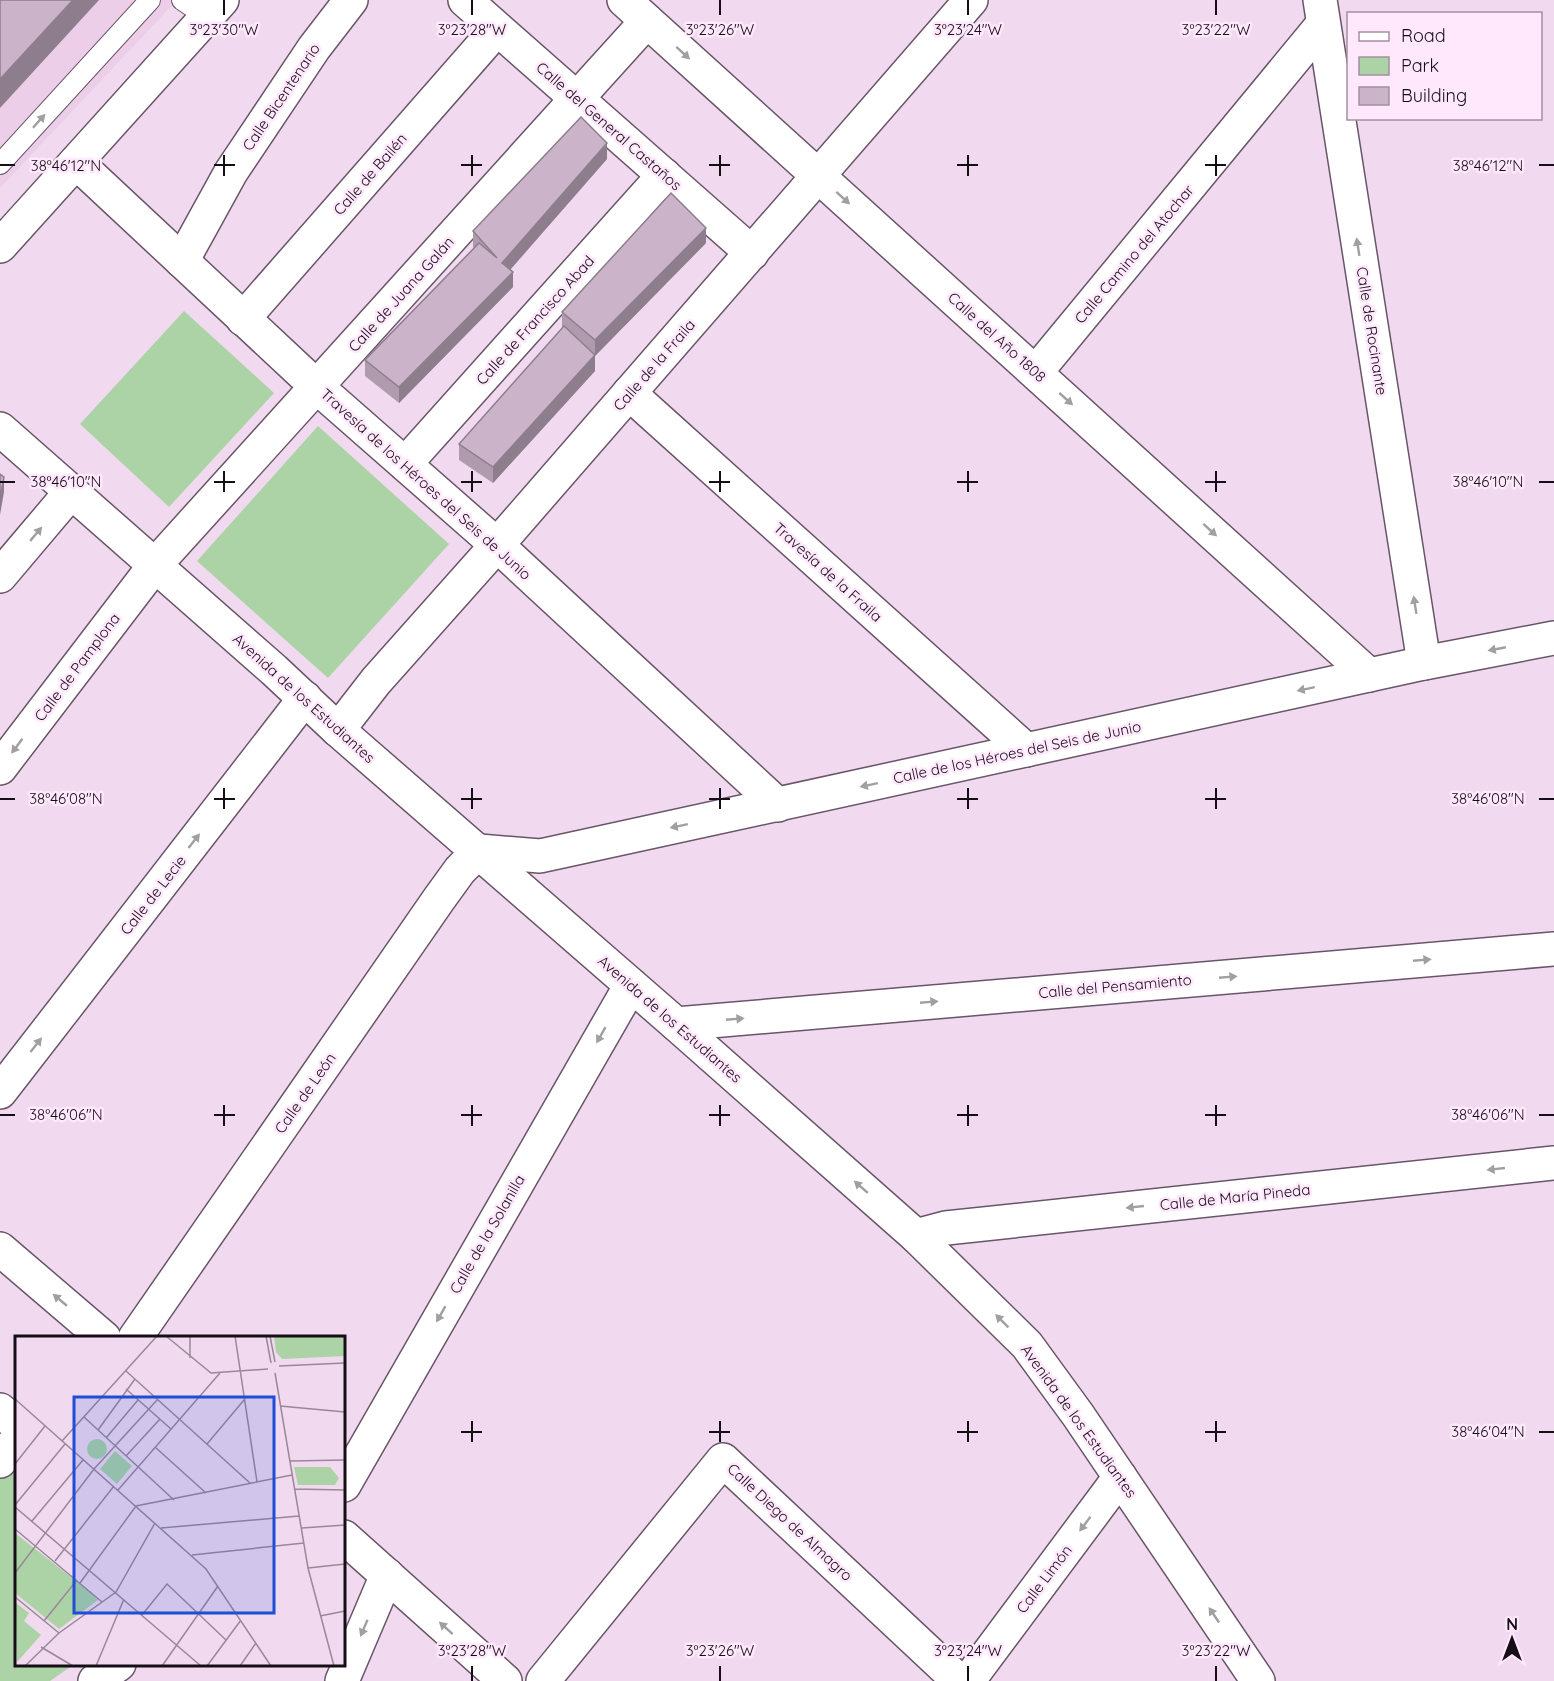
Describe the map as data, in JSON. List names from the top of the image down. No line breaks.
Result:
{"streets":{"street":["Calle Bicentenario","Calle del General Castaños","Calle de Bailén","Calle Camino del Atochar","Calle de Juana Galán","Calle de Francisco Abad","Calle de Rocinante","Calle del Año 1808","Calle de la Fraila","Travesía de los Héroes del Seis de Junio","Travesía de la Fraila","Calle de Pamplona","Avenida de los Estudiantes","Calle de los Héroes del Seis de Junio","Calle de Lecie","Calle del Pensamiento","Calle de León","Calle de María Pineda","Calle de la Solanilla","Calle Diego de Almagro","Calle Limón"]},"crossings":[["Calle Bicentenario","Travesía de los Héroes del Seis de Junio"],["Calle del General Castaños","Calle de Bailén"],["Calle del General Castaños","Calle de Juana Galán"],["Calle del General Castaños","Calle de Francisco Abad"],["Calle del General Castaños","Calle de la Fraila"],["Calle de Bailén","Travesía de los Héroes del Seis de Junio"],["Calle Camino del Atochar","Calle de Rocinante"],["Calle Camino del Atochar","Calle del Año 1808"],["Calle de Juana Galán","Calle del Año 1808"],["Calle de Juana Galán","Travesía de los Héroes del Seis de Junio"],["Calle de Juana Galán","Calle de Pamplona"],["Calle de Juana Galán","Avenida de los Estudiantes"],["Calle de Francisco Abad","Travesía de los Héroes del Seis de Junio"],["Calle de Rocinante","Calle de los Héroes del Seis de Junio"],["Calle del Año 1808","Calle de la Fraila"],["Calle del Año 1808","Calle de los Héroes del Seis de Junio"],["Calle de la Fraila","Travesía de los Héroes del Seis de Junio"],["Calle de la Fraila","Travesía de la Fraila"],["Calle de la Fraila","Avenida de los Estudiantes"],["Travesía de los Héroes del Seis de Junio","Calle de los Héroes del Seis de Junio"],["Travesía de la Fraila","Calle de los Héroes del Seis de Junio"],["Calle de Pamplona","Avenida de los Estudiantes"],["Avenida de los Estudiantes","Calle de los Héroes del Seis de Junio"],["Avenida de los Estudiantes","Calle de Lecie"],["Avenida de los Estudiantes","Calle del Pensamiento"],["Avenida de los Estudiantes","Calle de León"],["Avenida de los Estudiantes","Calle de María Pineda"],["Avenida de los Estudiantes","Calle de la Solanilla"],["Avenida de los Estudiantes","Calle Limón"],["Calle de los Héroes del Seis de Junio","Calle de León"]],"one_way":["Calle de Rocinante","Calle del Año 1808","Avenida de los Estudiantes","Calle de los Héroes del Seis de Junio","Calle de Lecie","Calle del Pensamiento","Calle de María Pineda","Calle de la Solanilla","Calle Limón"],"legend":["Road","Park","Building"],"north":"top","coordinates":["3°23'30\"W","3°23'28\"W","3°23'26\"W","3°23'24\"W","3°23'22\"W","38°46'12\"N","38°46'10\"N","38°46'08\"N","38°46'06\"N","38°46'04\"N"]}
